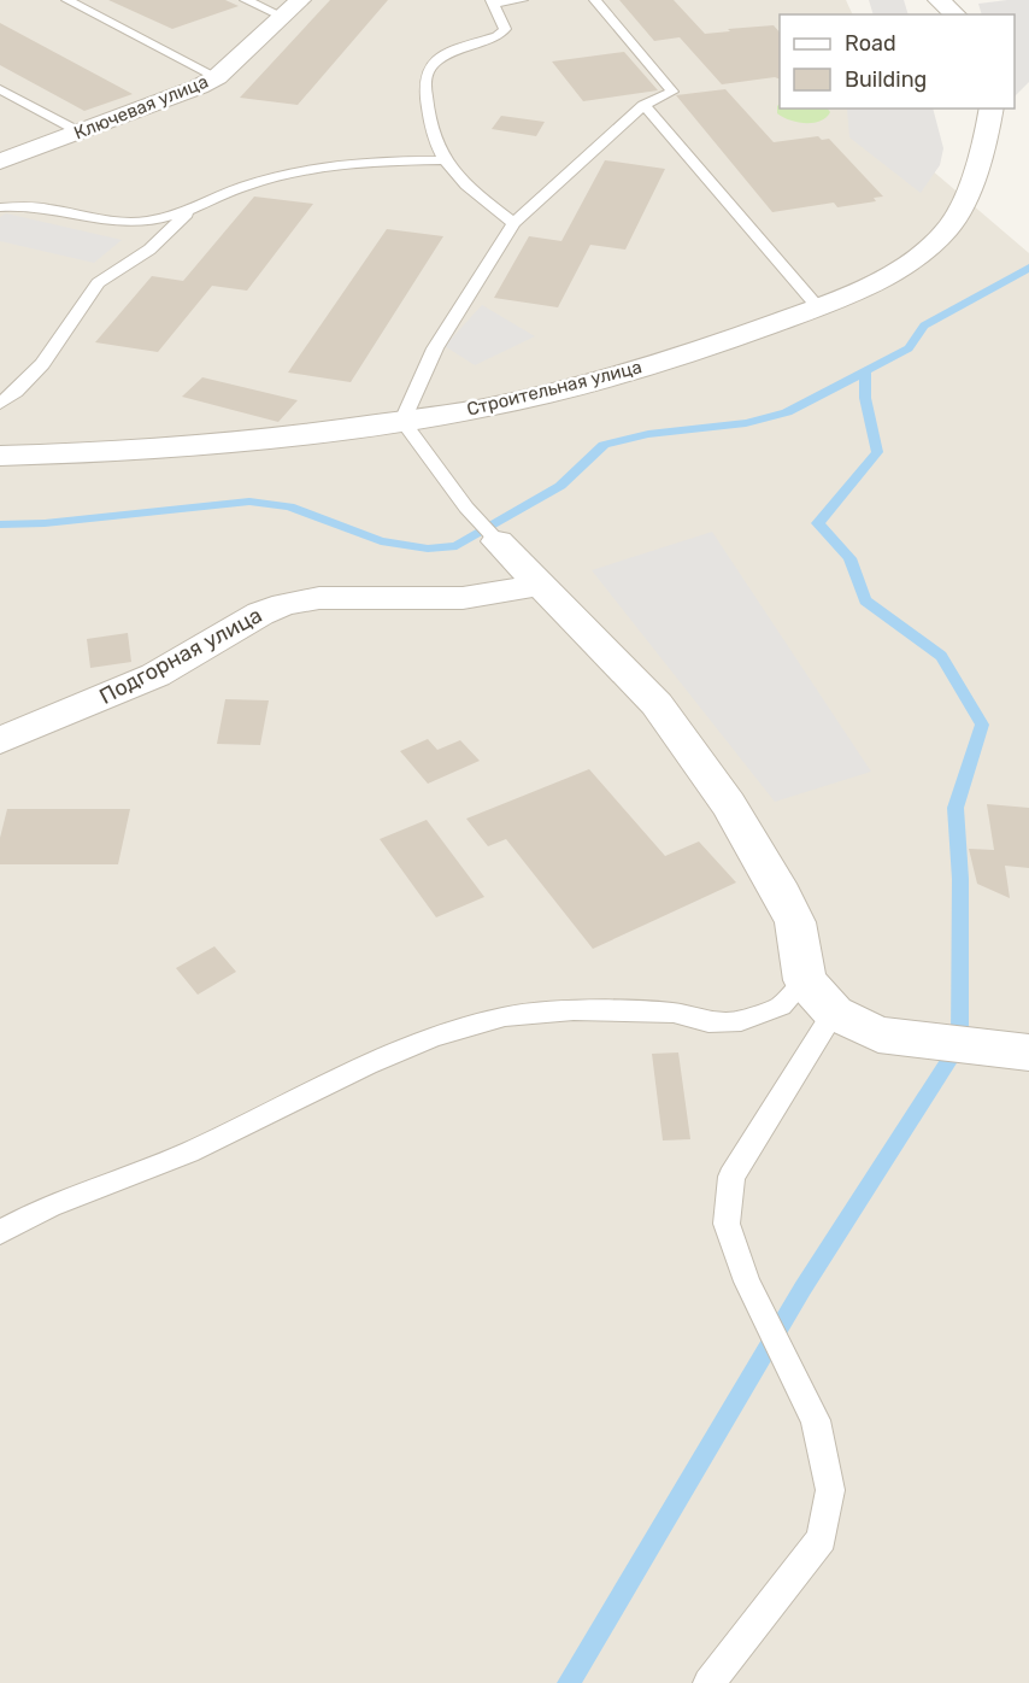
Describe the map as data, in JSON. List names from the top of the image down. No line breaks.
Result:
{"streets":{"street":["Ключевая улица","Строительная улица","Подгорная улица"]},"legend":["Road","Building"]}
